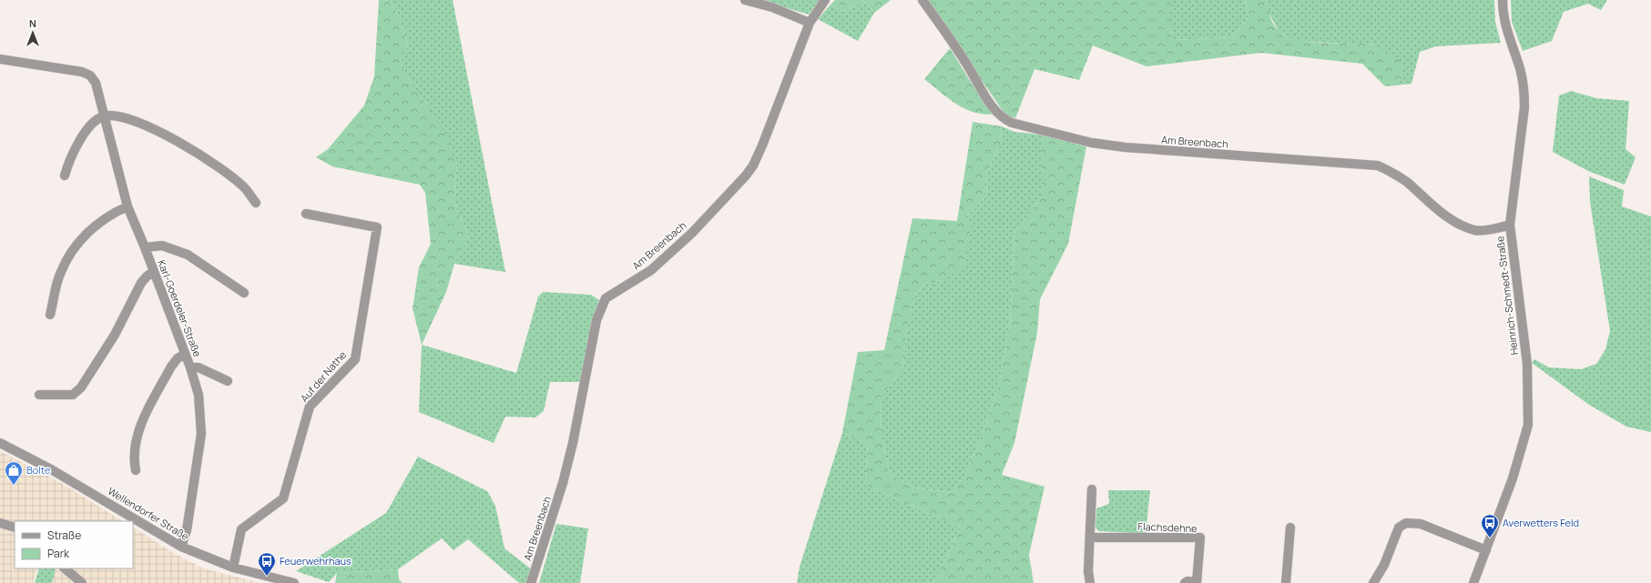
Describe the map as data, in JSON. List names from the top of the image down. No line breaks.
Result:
{"streets":{"street":["Am Breenbach","Heinrich-Schmedt-Straße","Karl-Goerdeler-Straße","Auf der Nathe","Wellendorfer Straße","Flachsdehne"]},"crossings":[["Am Breenbach","Heinrich-Schmedt-Straße"],["Karl-Goerdeler-Straße","Wellendorfer Straße"],["Auf der Nathe","Wellendorfer Straße"]],"places":{"shop":["Bolte"],"bus stop":["Averwetters Feld","Feuerwehrhaus"]},"legend":["Straße","Park"],"north":"top"}
